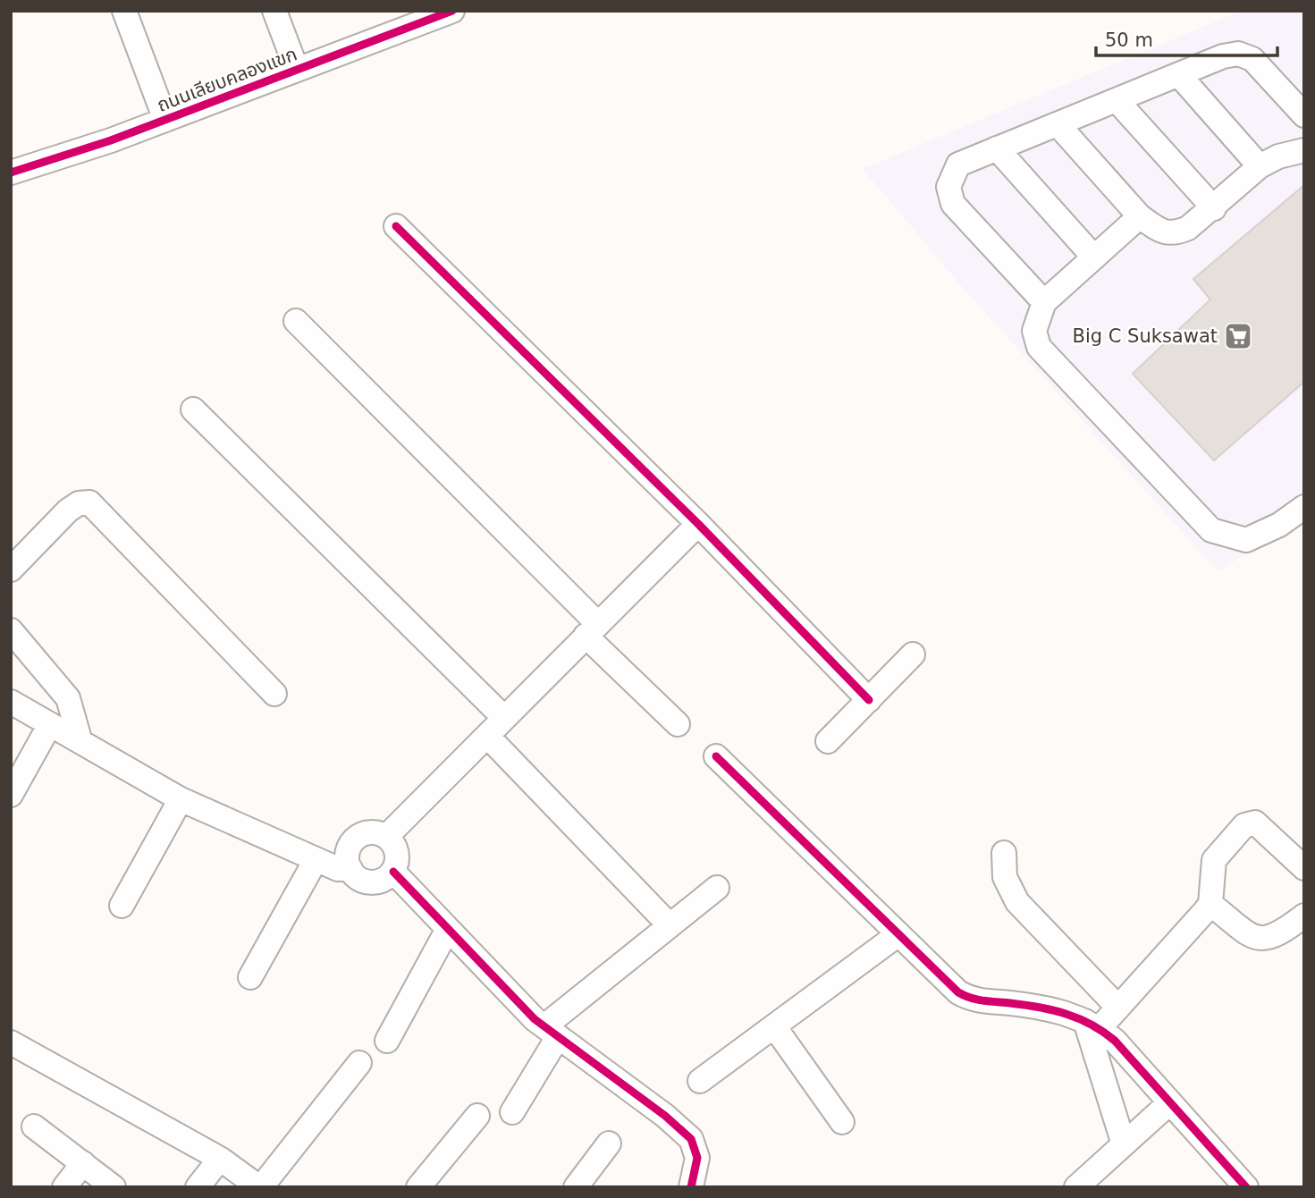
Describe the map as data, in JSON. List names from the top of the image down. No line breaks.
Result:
{"streets":{"street":["ถนนเลียบคลองแขก"]},"places":{"supermarket":["Big C Suksawat"]},"scale_bar":"50 m"}
